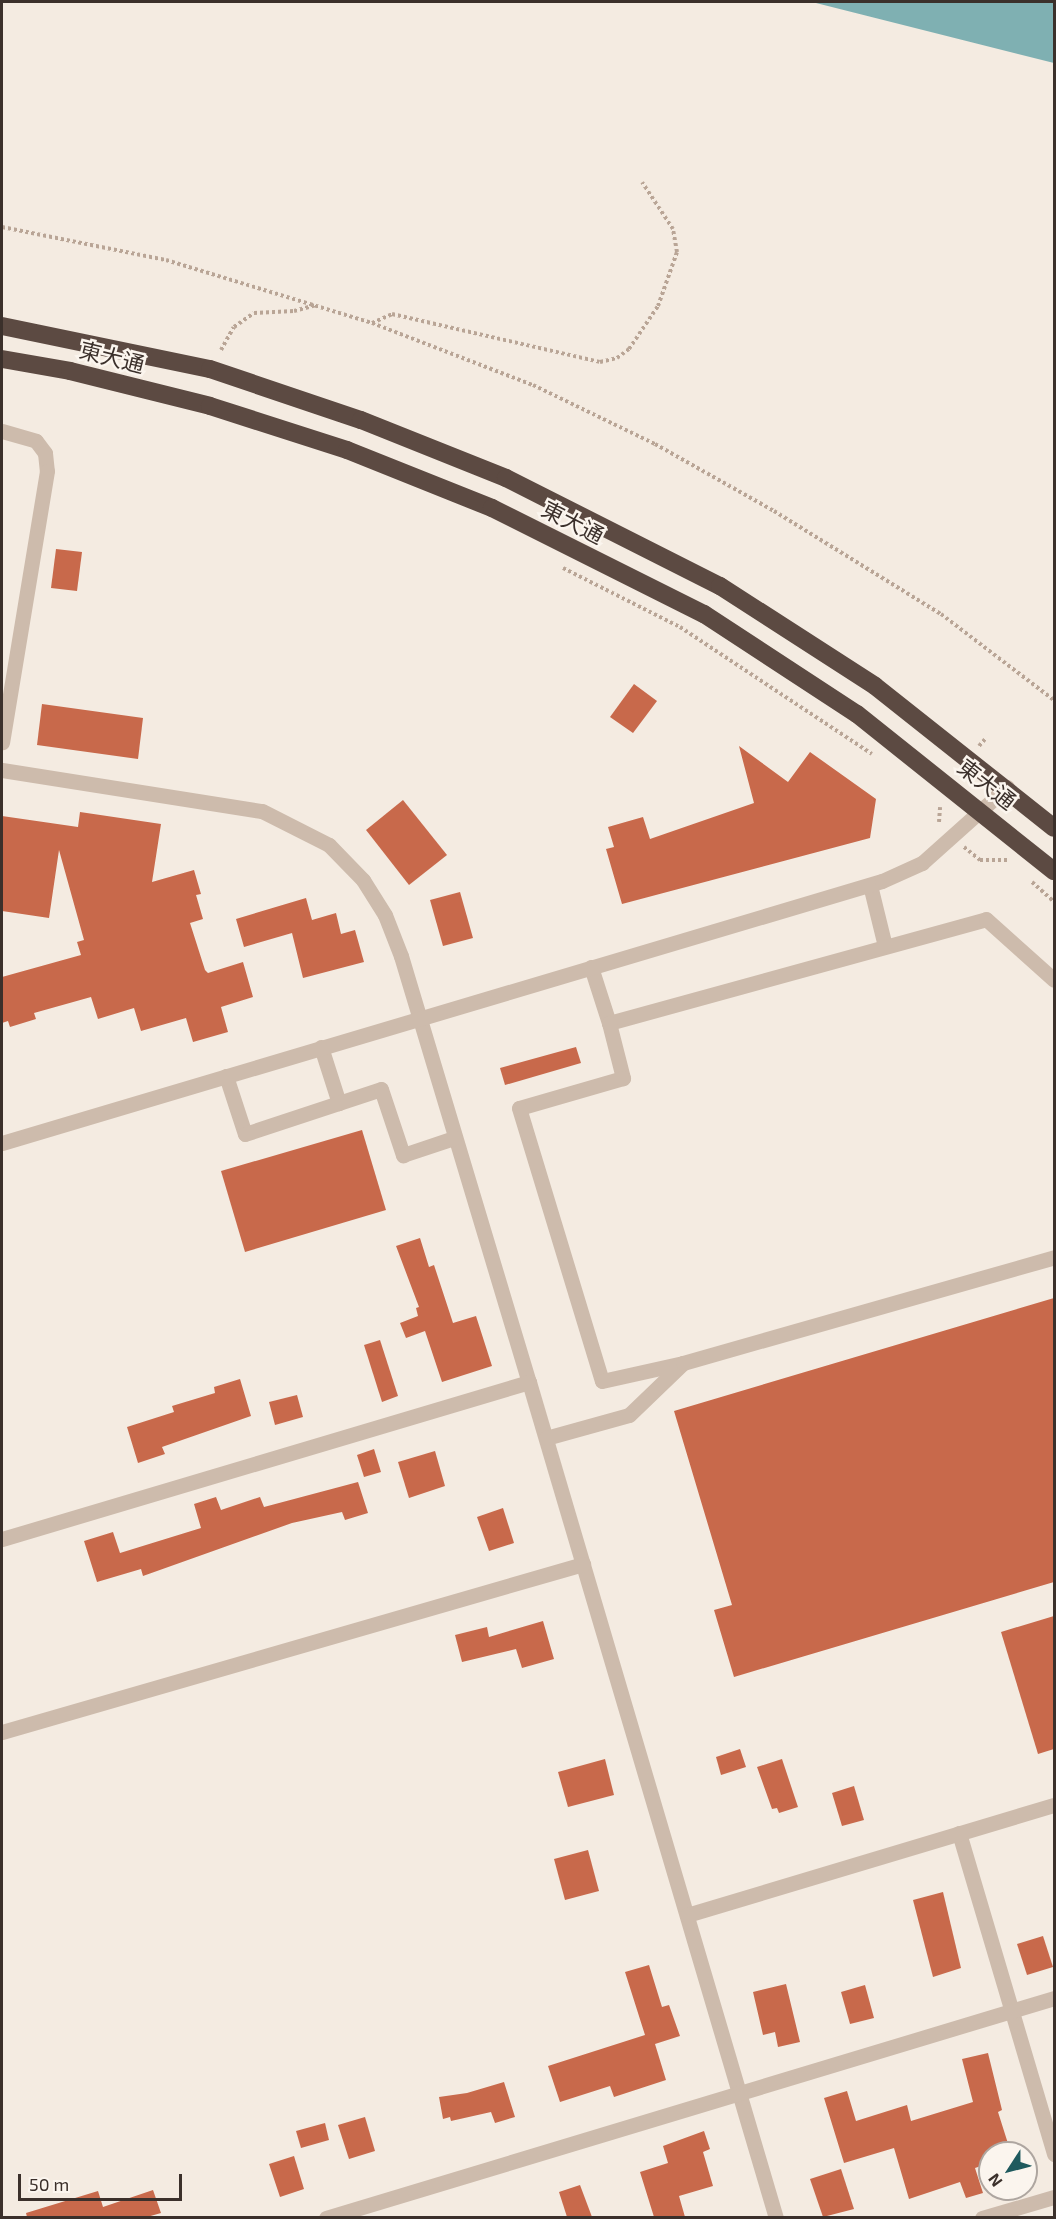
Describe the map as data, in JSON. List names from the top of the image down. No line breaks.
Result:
{"streets":{"highway":["東大通"]},"scale_bar":"50 m","north":"bottom left"}
